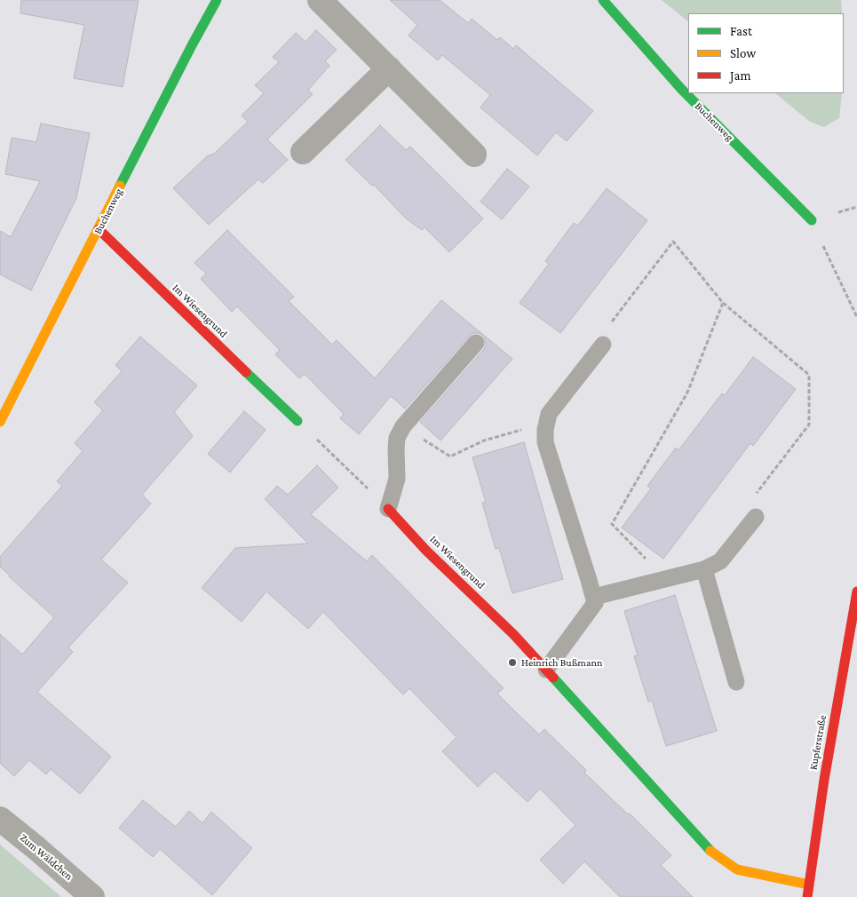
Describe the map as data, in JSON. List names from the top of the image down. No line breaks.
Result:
{"streets":{"street":["Buchenweg","Im Wiesengrund","Kupferstraße","Zum Wäldchen"]},"crossings":[["Buchenweg","Im Wiesengrund"],["Im Wiesengrund","Kupferstraße"]],"places":["Heinrich Bußmann"],"legend":["Fast","Slow","Jam"]}
